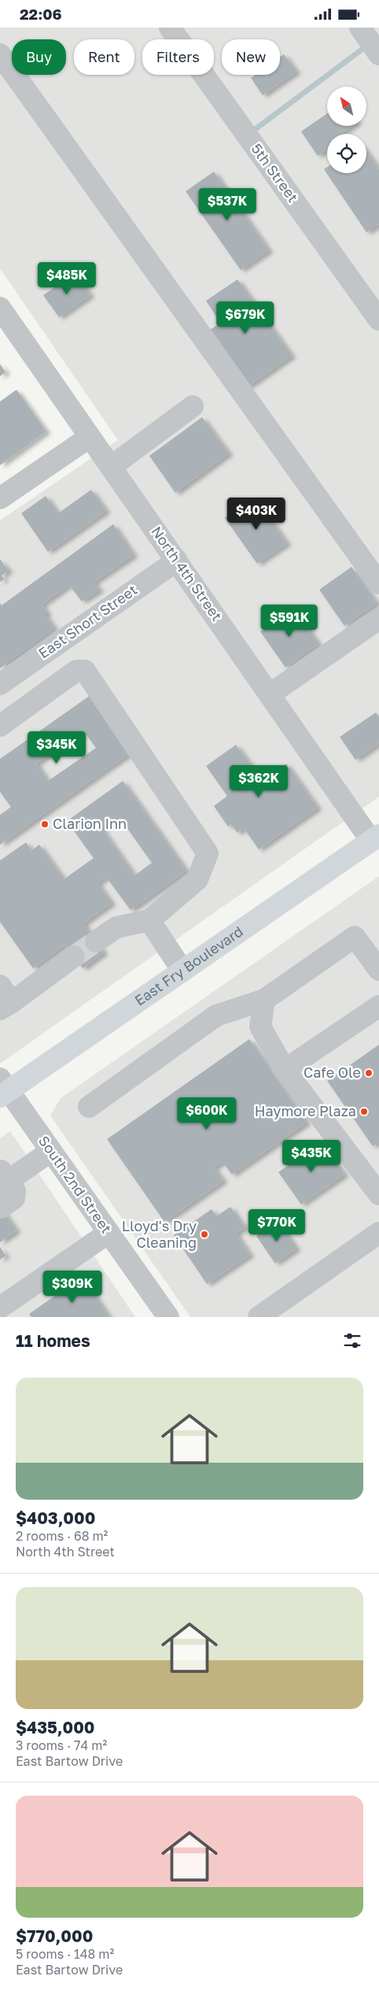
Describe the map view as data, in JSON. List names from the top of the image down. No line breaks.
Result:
{"streets":{"main road":["East Fry Boulevard"],"street":["5th Street","North 4th Street","East Short Street","South 2nd Street"]},"crossings":[["North 4th Street","East Short Street"],["North 4th Street","East Fry Boulevard"],["East Fry Boulevard","South 2nd Street"]],"places":["Clarion Inn","Cafe Ole","Haymore Plaza","Lloyd's Dry Cleaning"],"north":"top left","page":{"status":"22:06","chip":["Buy","Rent","Filters","New"],"price":["$537K","$485K","$679K","$403K","$591K","$345K","$362K","$600K","$435K","$770K","$309K"],"heading":"11 homes","list":[{"name":"$403,000","note":"2 rooms · 68 m² · North 4th Street"},{"name":"$435,000","note":"3 rooms · 74 m² · East Bartow Drive"},{"name":"$770,000","note":"5 rooms · 148 m² · East Bartow Drive"}]}}
